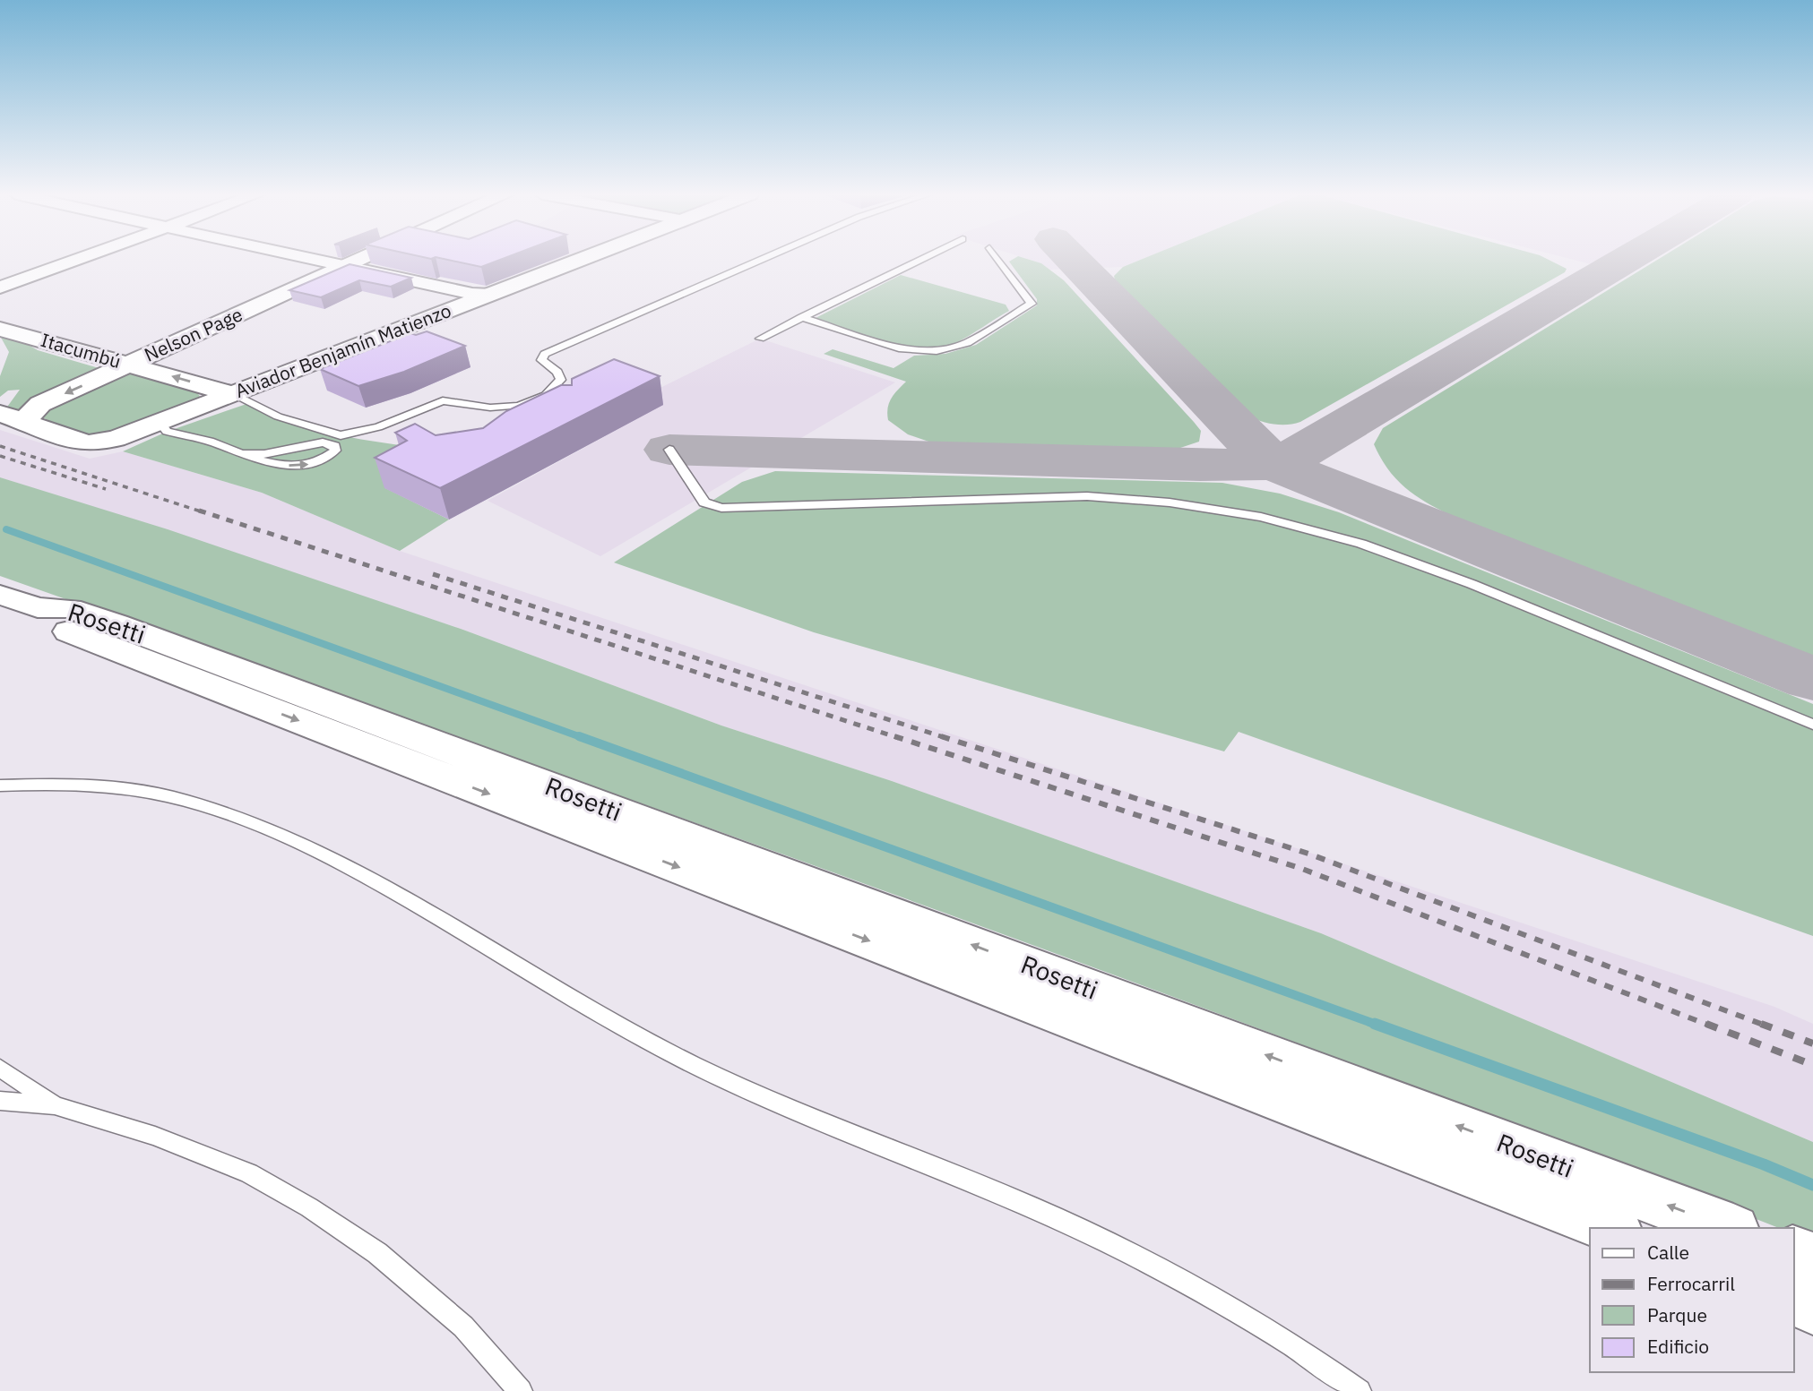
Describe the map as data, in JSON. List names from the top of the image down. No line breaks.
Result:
{"streets":{"main road":["Nelson Page","Itacumbú","Aviador Benjamín Matienzo","Rosetti"]},"crossings":[["Nelson Page","Itacumbú"],["Nelson Page","Aviador Benjamín Matienzo"],["Itacumbú","Aviador Benjamín Matienzo"]],"one_way":["Itacumbú"],"legend":["Calle","Ferrocarril","Parque","Edificio"]}
